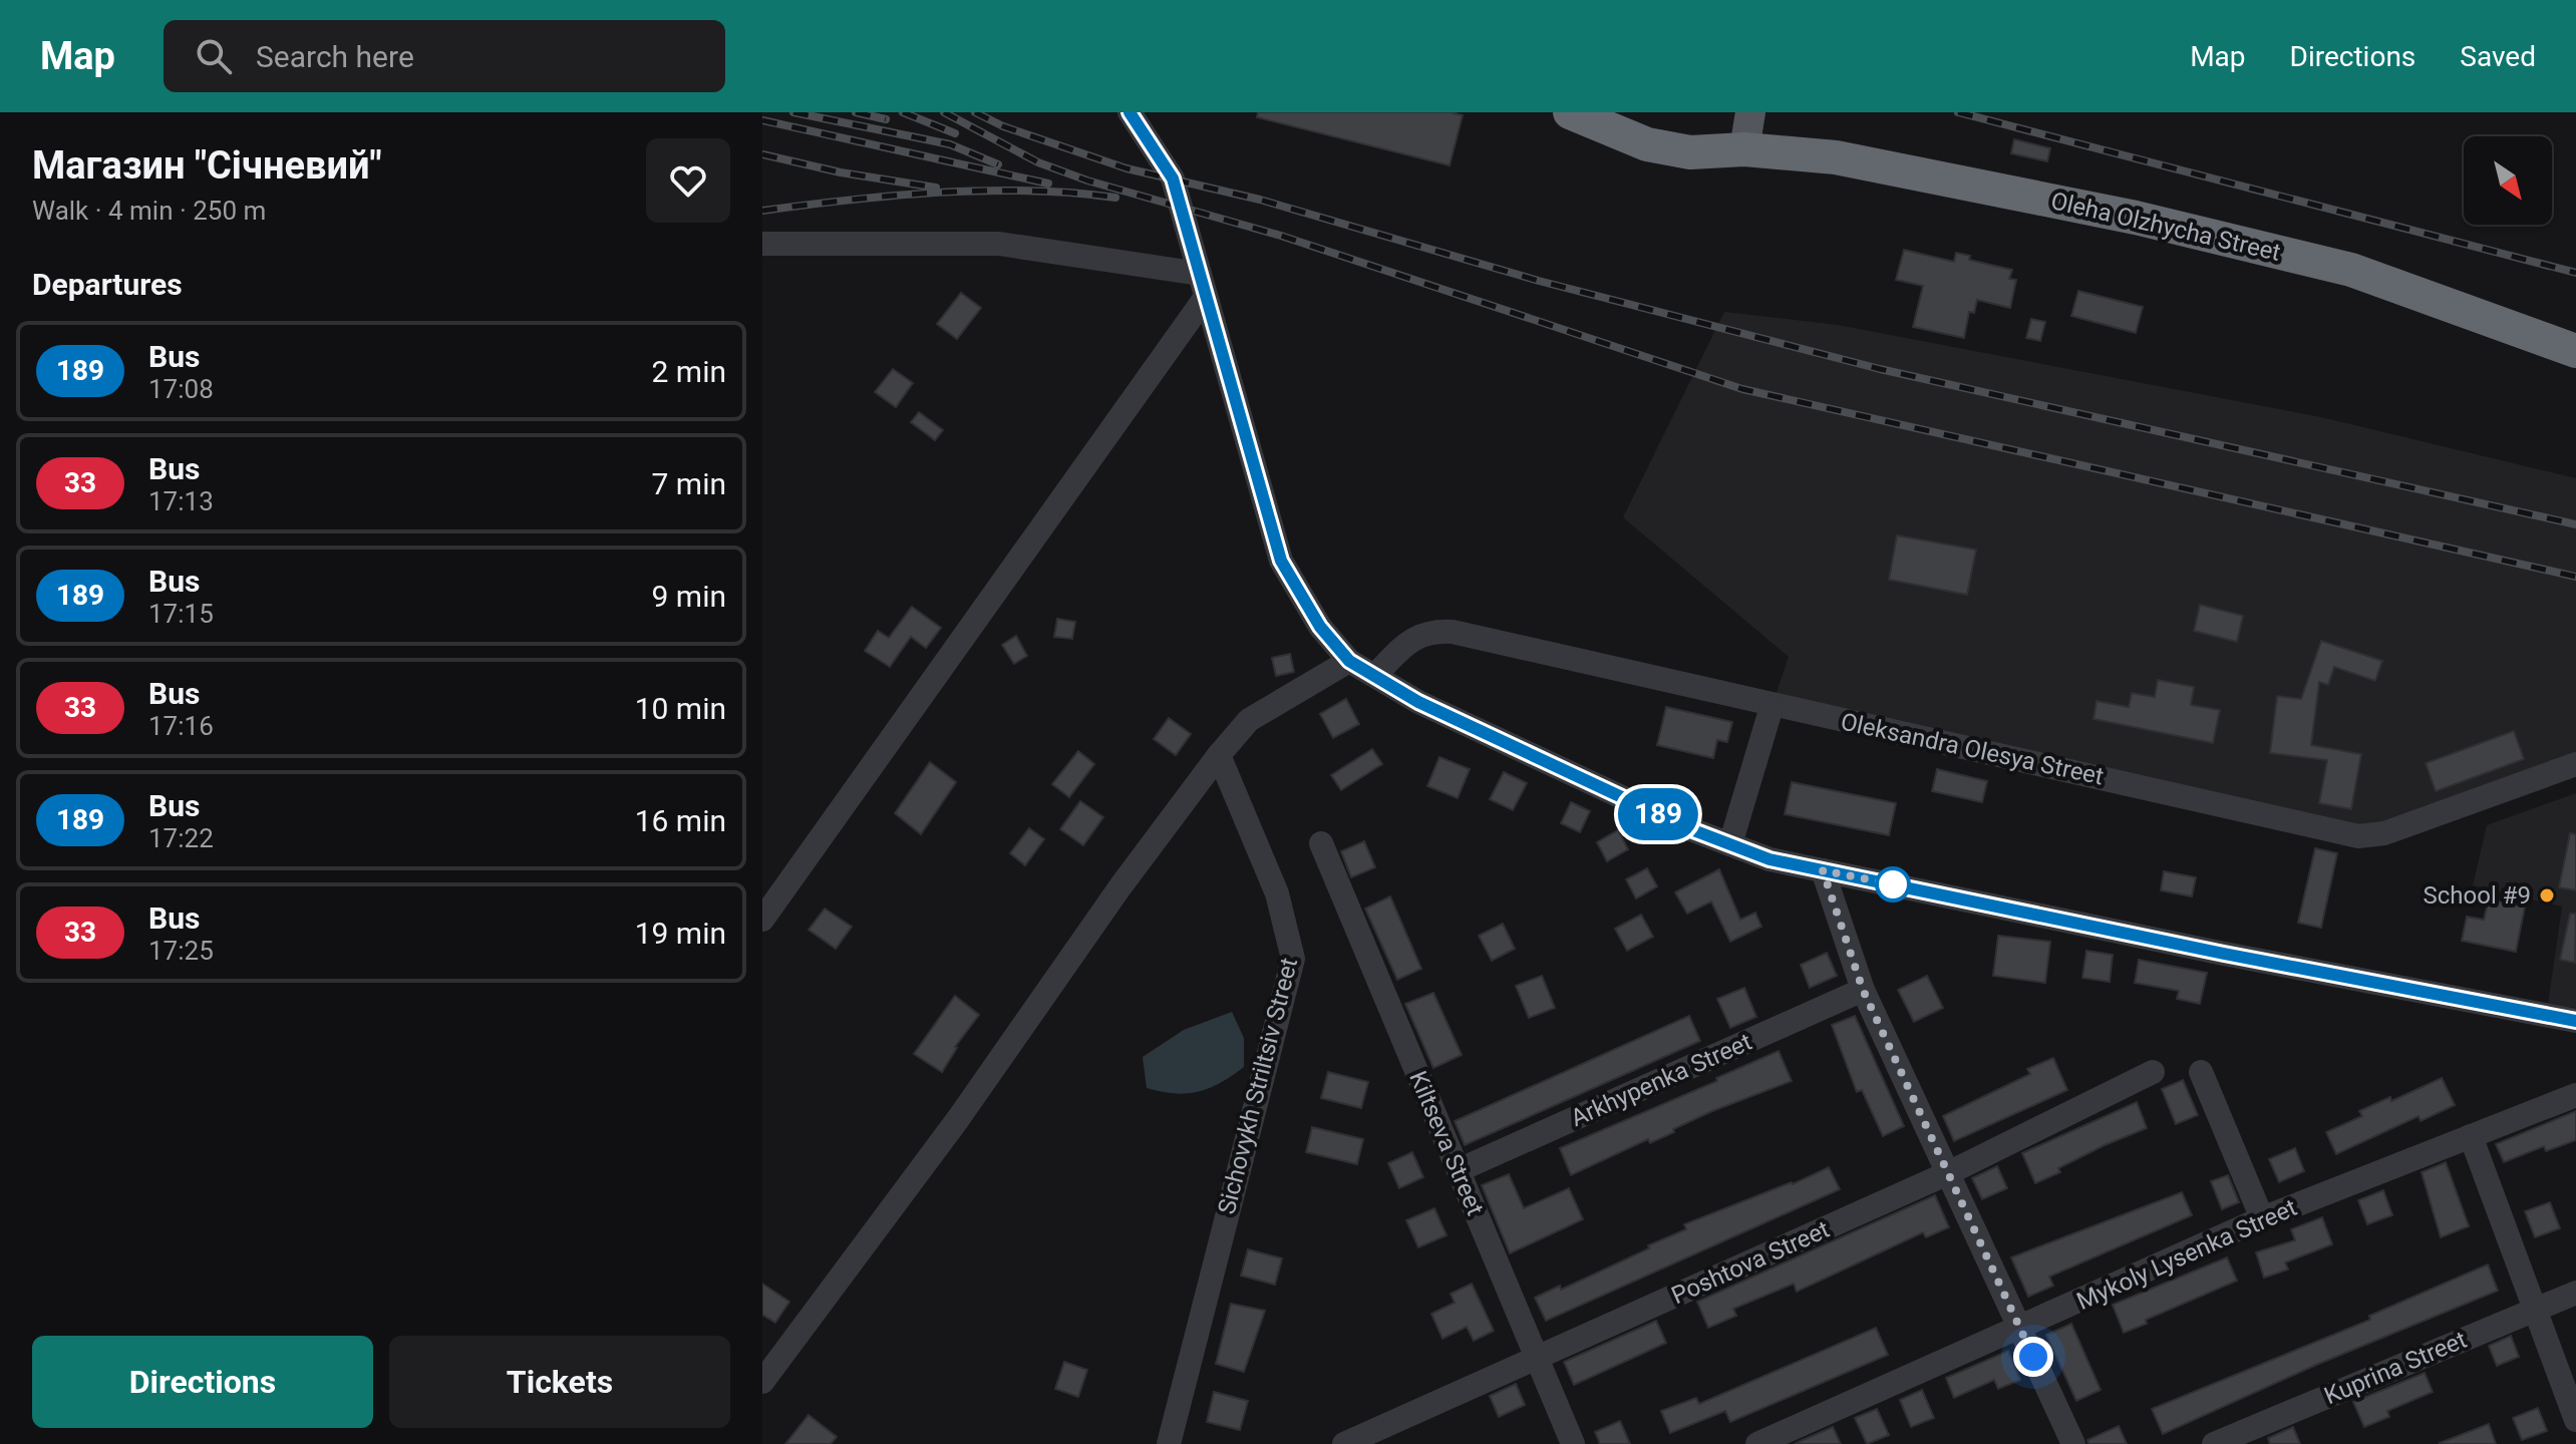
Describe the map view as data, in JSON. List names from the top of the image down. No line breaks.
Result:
{"streets":{"highway":["Oleha Olzhycha Street"],"street":["Oleksandra Olesya Street","Arkhypenka Street","Sichovykh Striltsiv Street","Kiltseva Street","Mykoly Lysenka Street","Poshtova Street","Kuprina Street"]},"crossings":[["Arkhypenka Street","Kiltseva Street"],["Kiltseva Street","Poshtova Street"]],"places":["School #9"],"lines":["bus line 189"],"north":"bottom right","page":{"header":"Map","search":"Search here","nav":["Map","Directions","Saved"],"heading":[["Магазин \"Січневий\"","Walk · 4 min · 250 m"],"Departures"],"on_map":"189","list":[{"mark":"189","name":"Bus","note":"17:08","value":"2 min"},{"mark":"33","name":"Bus","note":"17:13","value":"7 min"},{"mark":"189","name":"Bus","note":"17:15","value":"9 min"},{"mark":"33","name":"Bus","note":"17:16","value":"10 min"},{"mark":"189","name":"Bus","note":"17:22","value":"16 min"},{"mark":"33","name":"Bus","note":"17:25","value":"19 min"}],"buttons":["Directions","Tickets"]}}
